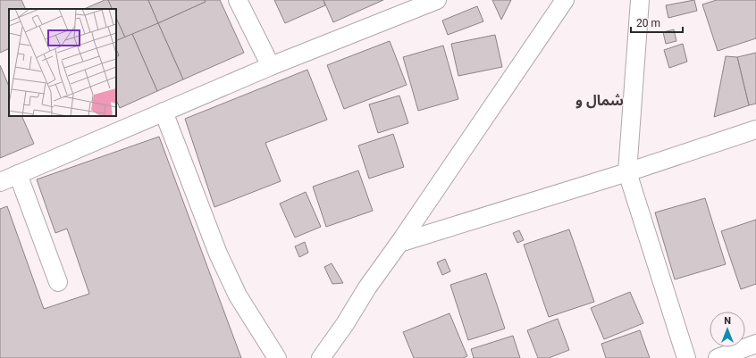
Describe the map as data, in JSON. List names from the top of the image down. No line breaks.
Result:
{"districts":["شمال و"],"scale_bar":"20 m","north":"top"}
